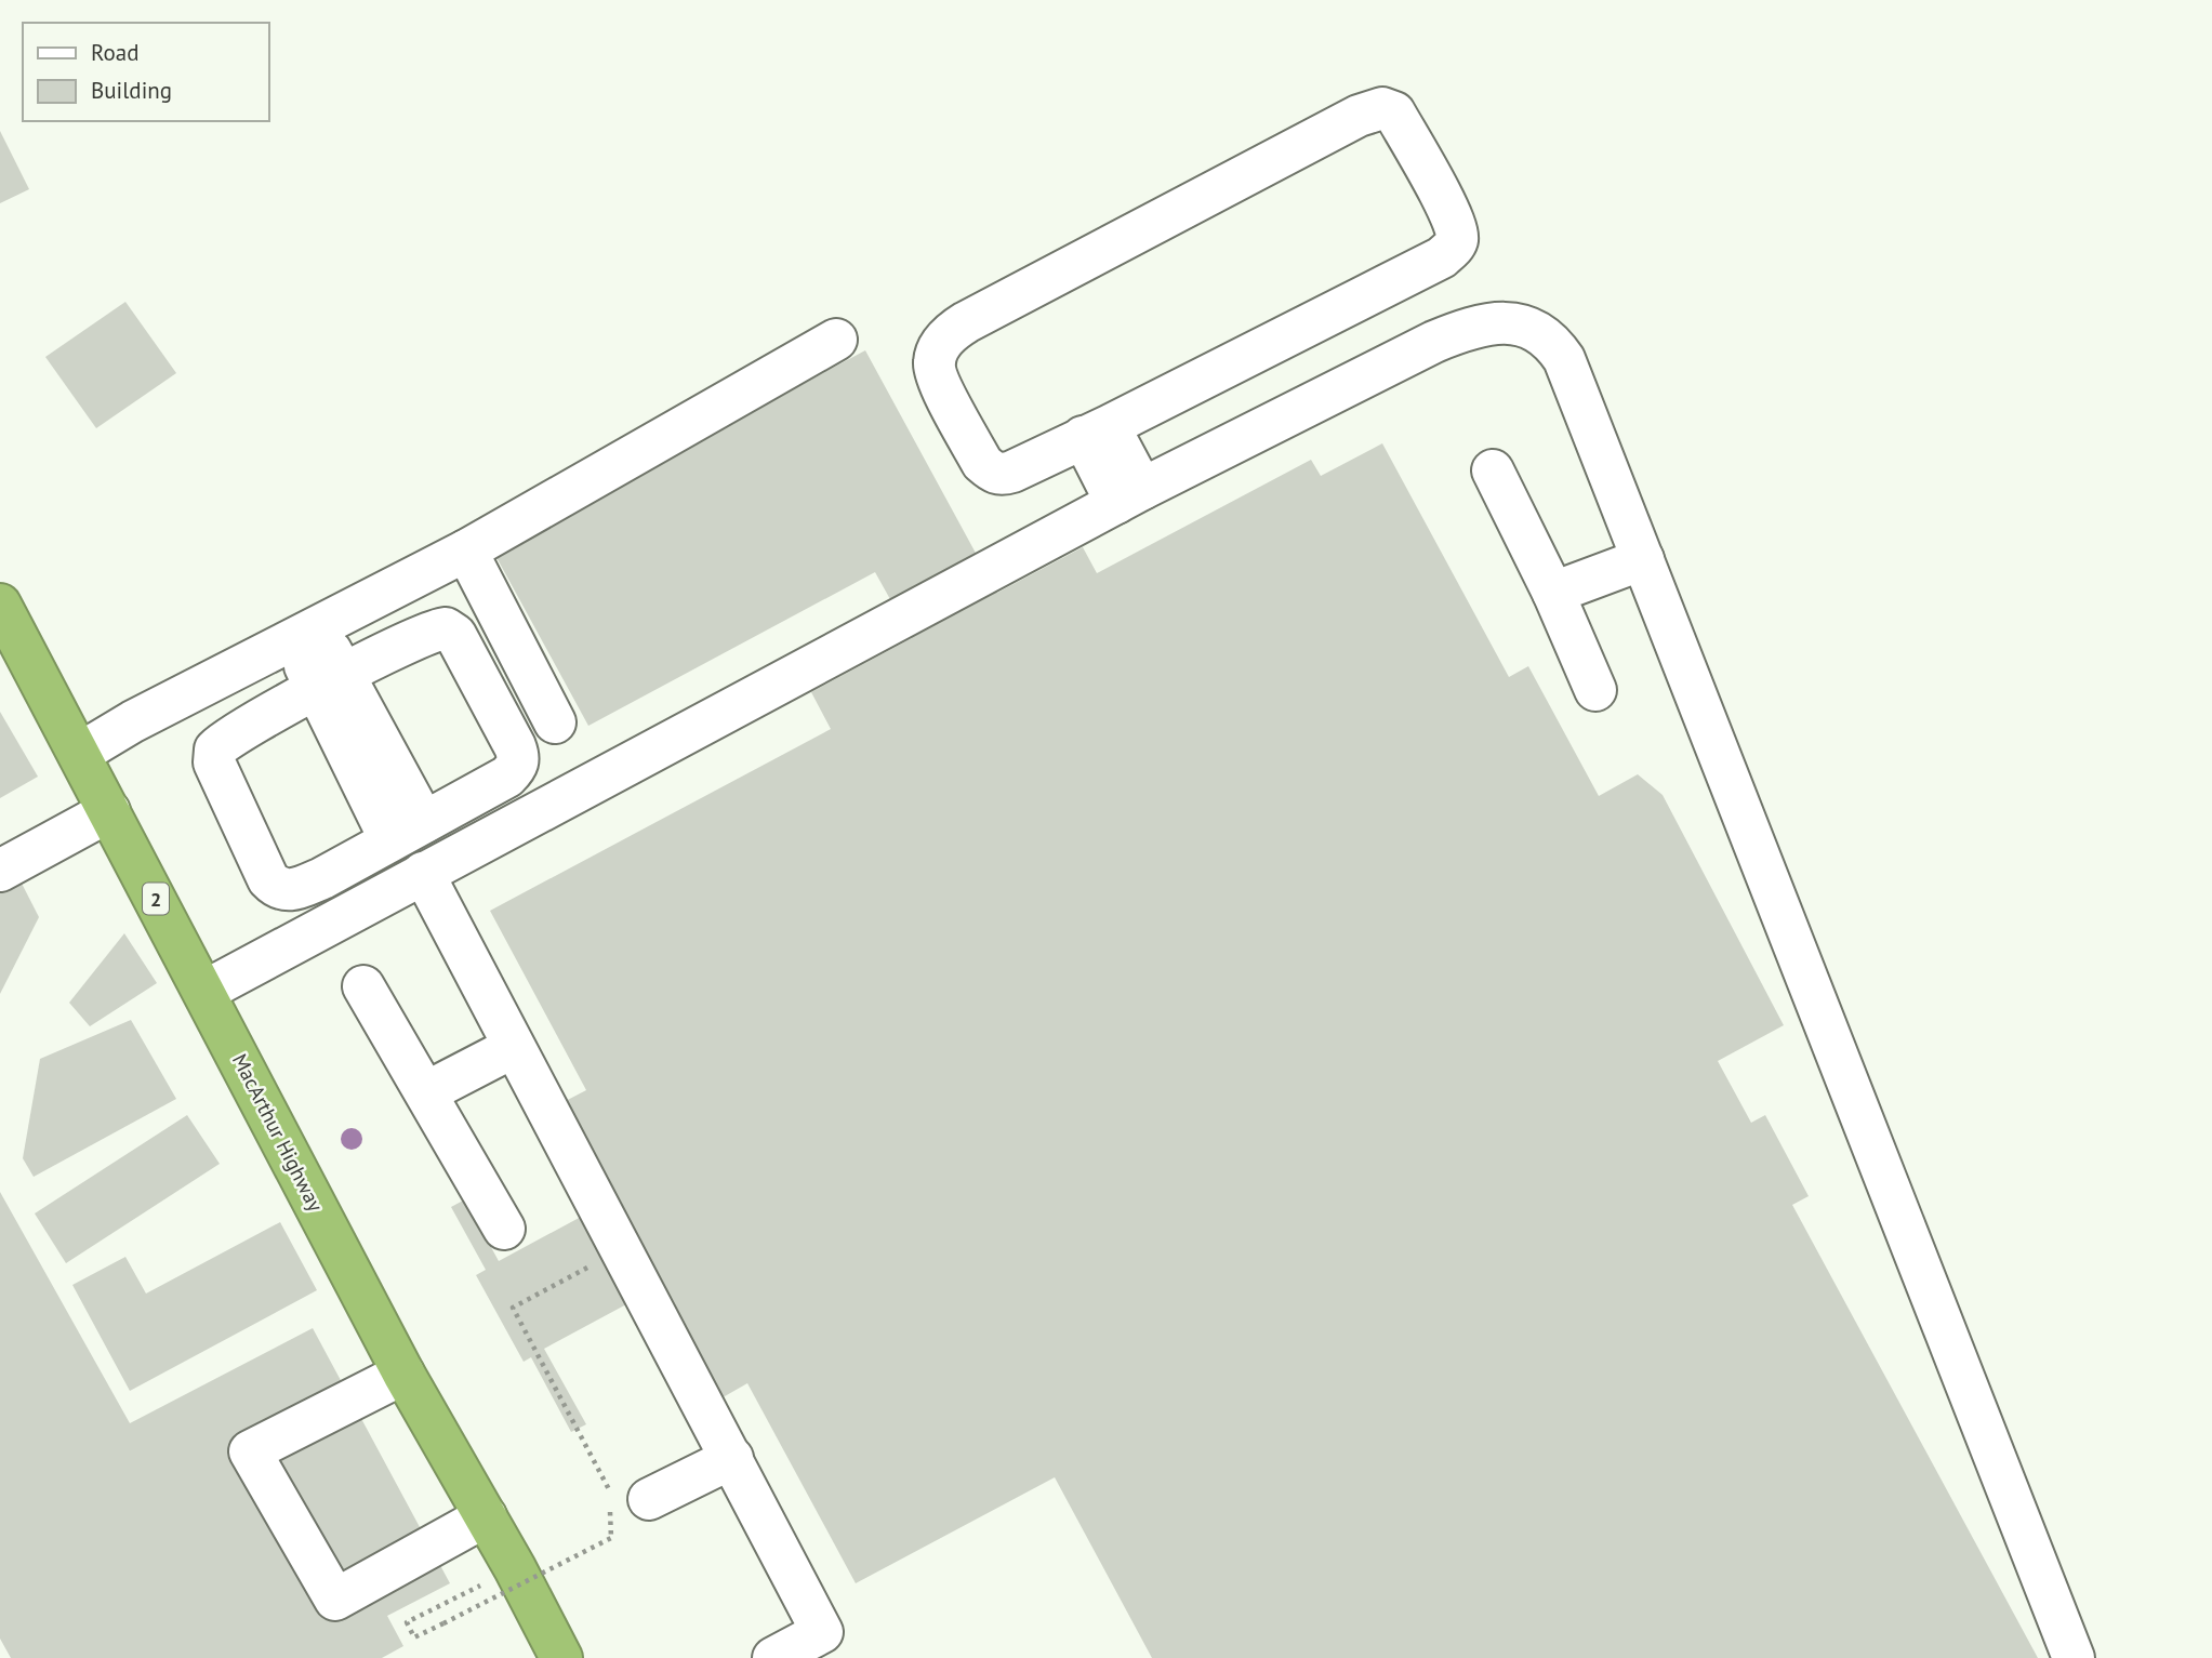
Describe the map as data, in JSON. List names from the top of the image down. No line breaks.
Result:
{"streets":{"highway":["2","MacArthur Highway"]},"legend":["Road","Building"]}
